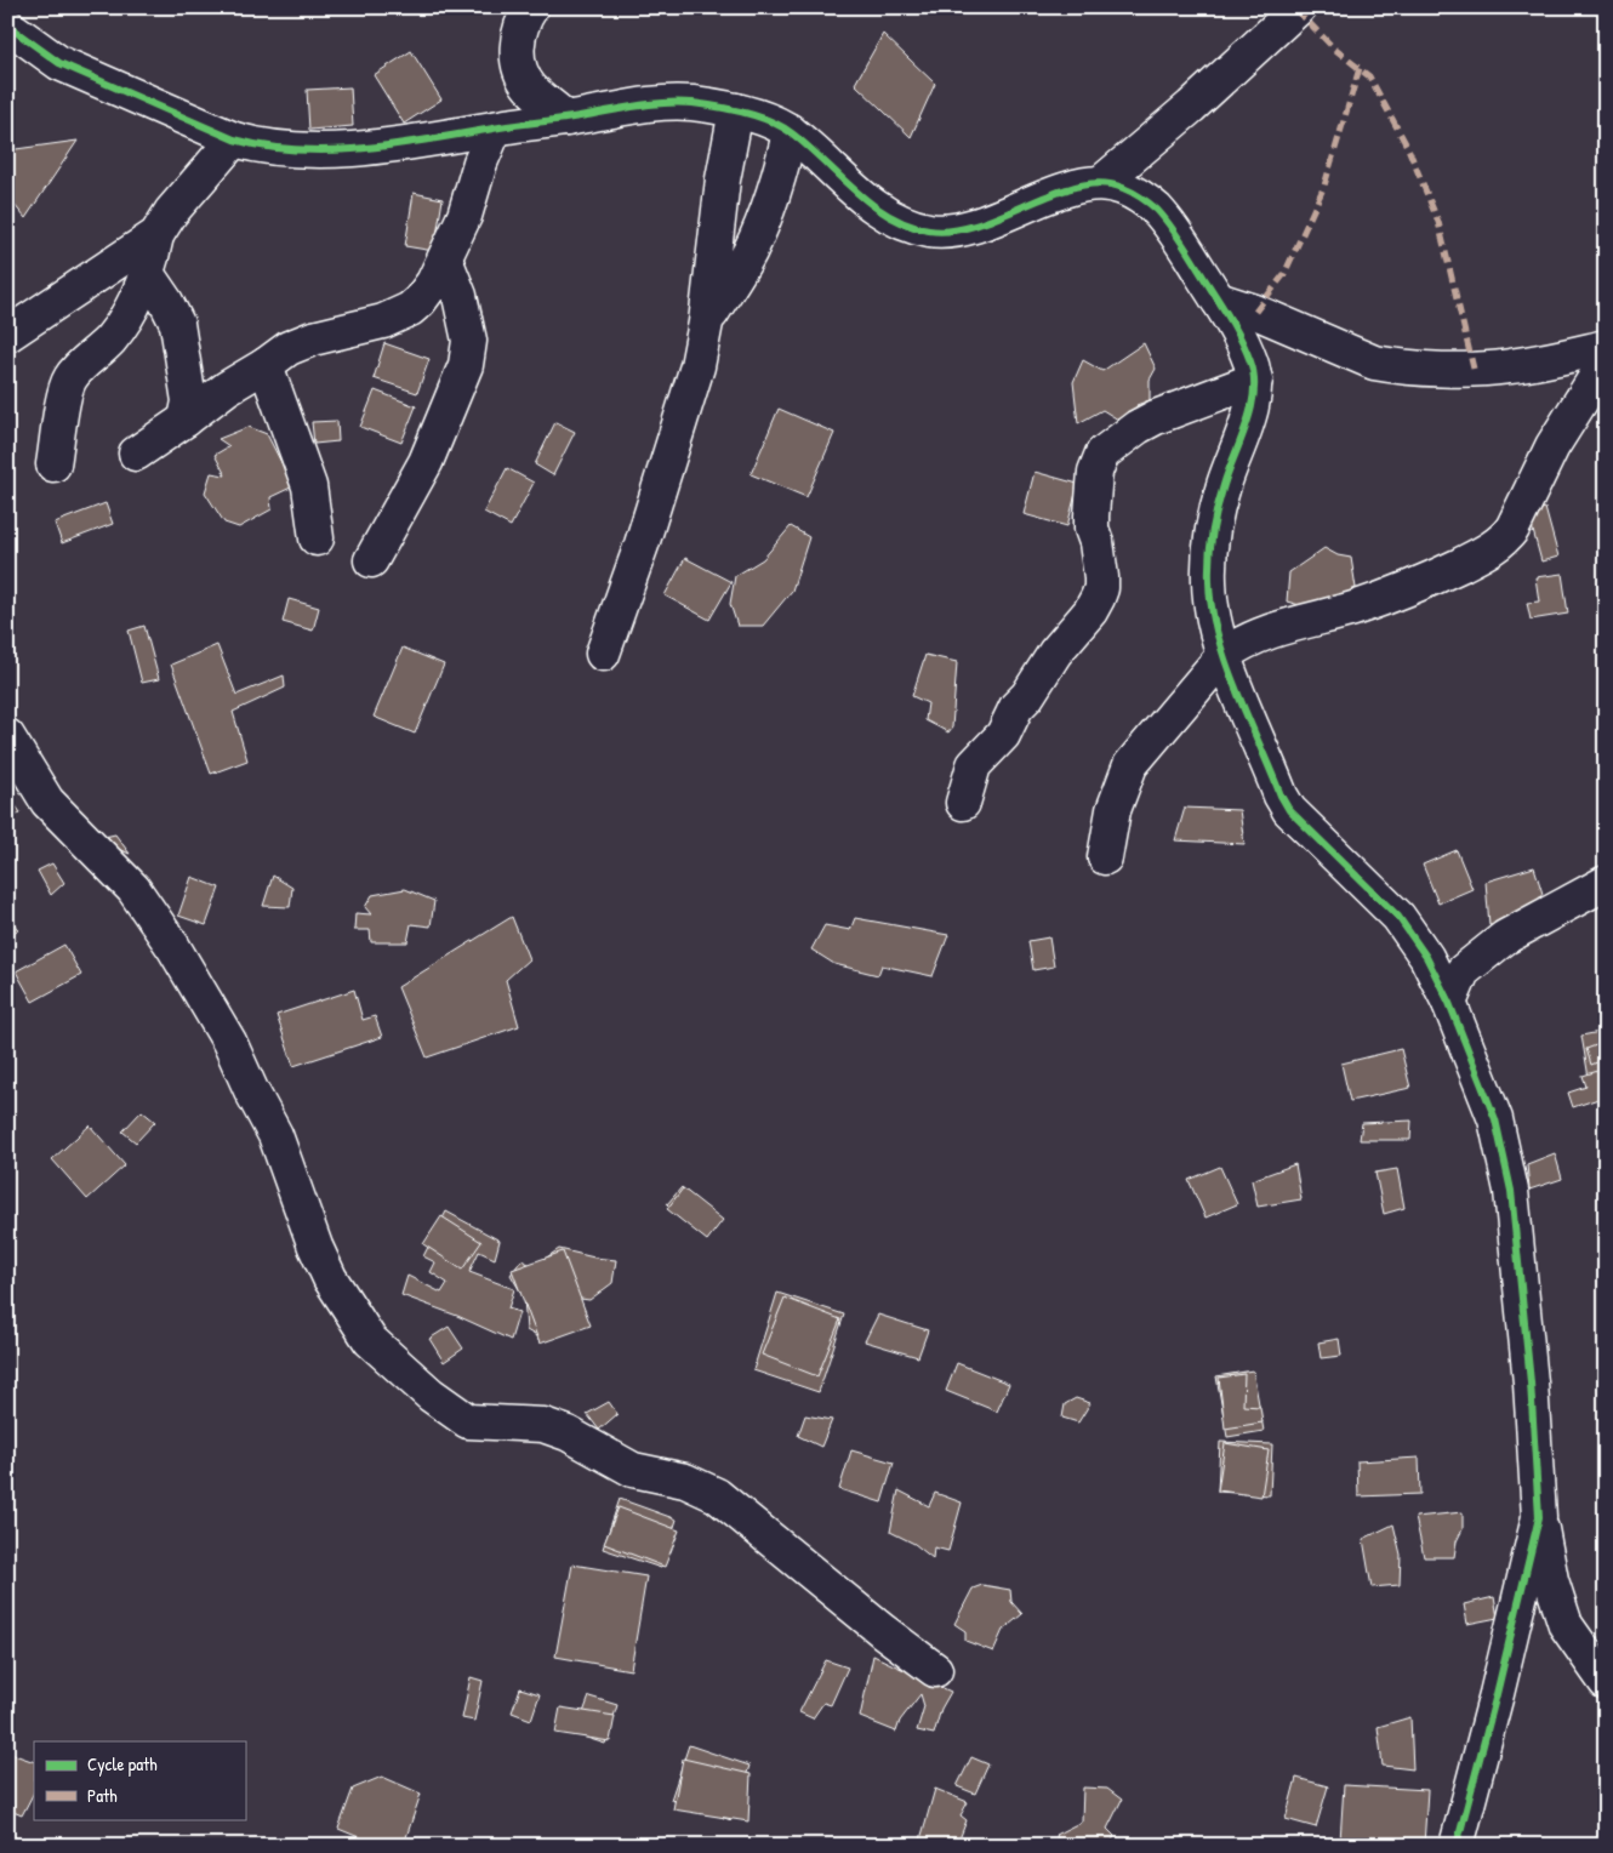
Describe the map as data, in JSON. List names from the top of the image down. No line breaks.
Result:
{"legend":["Cycle path","Path"]}
